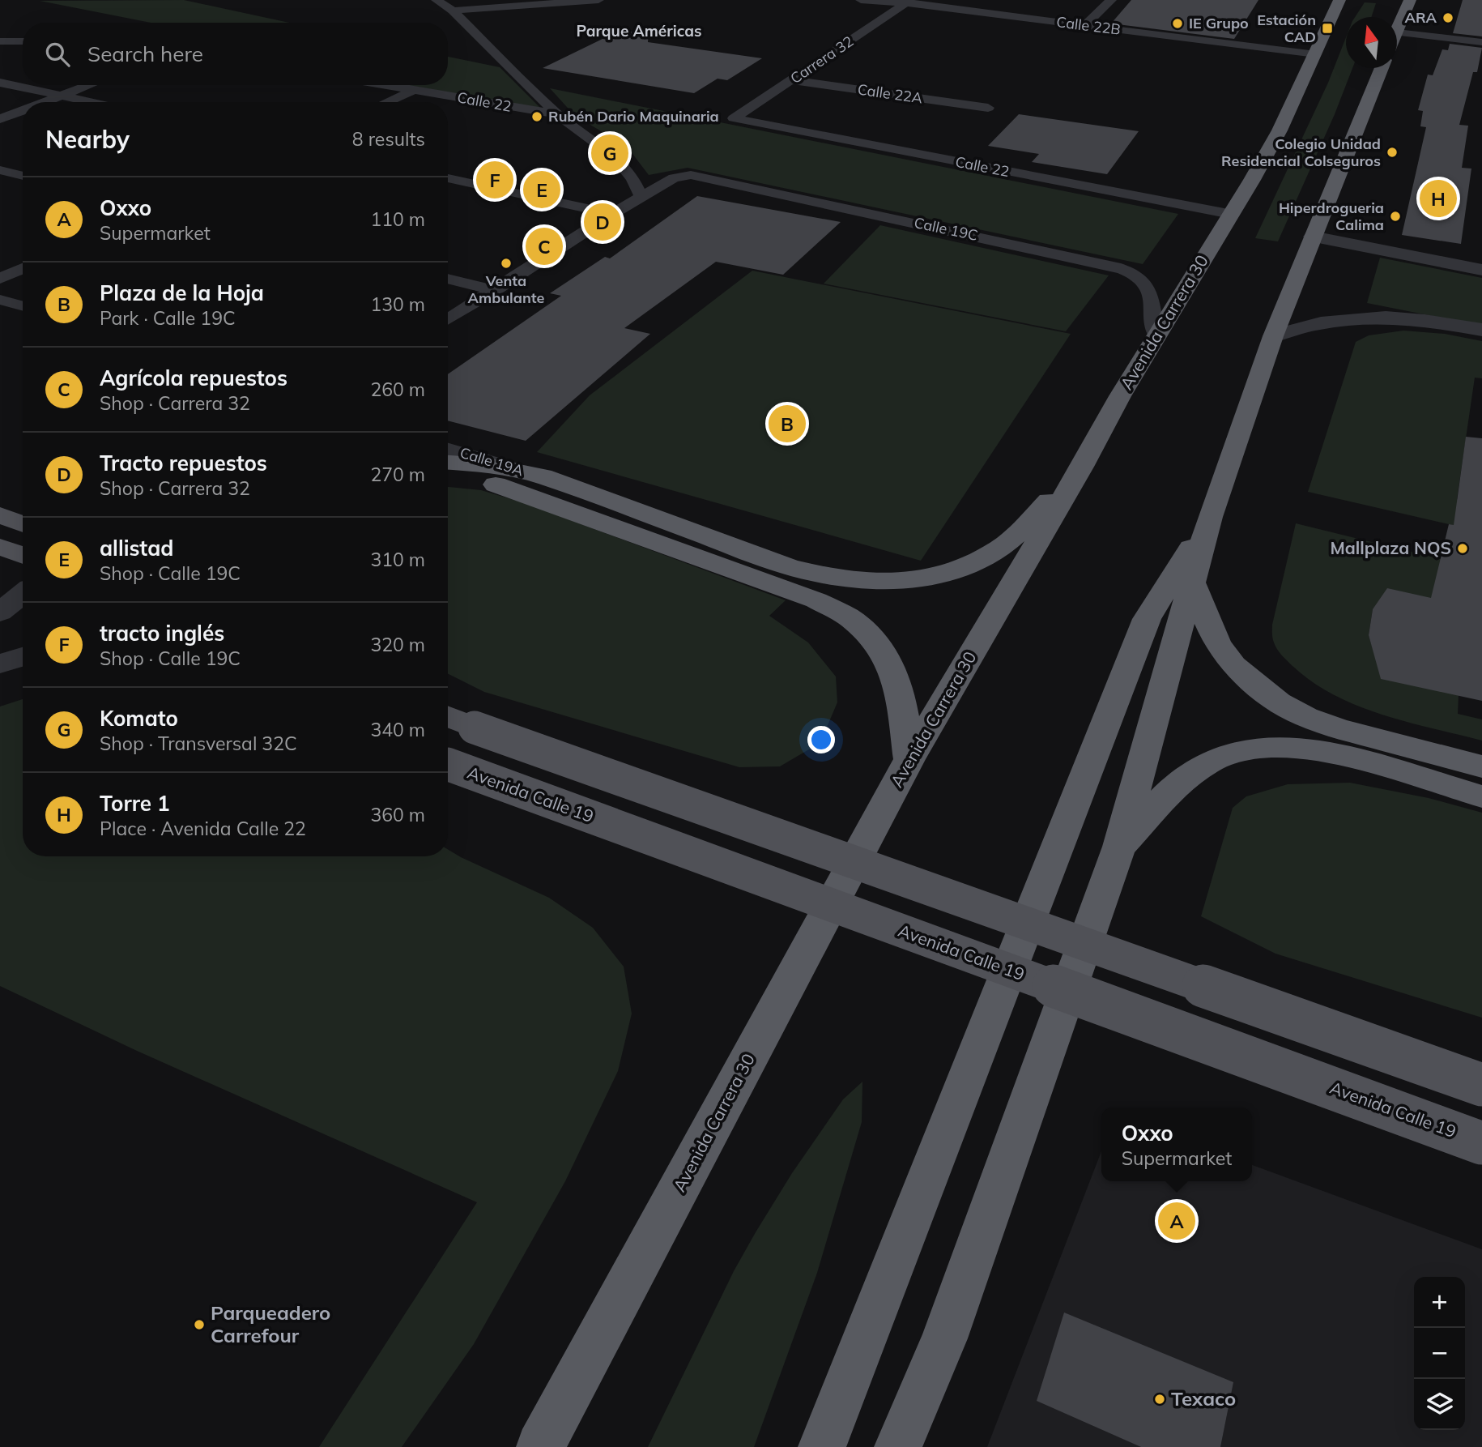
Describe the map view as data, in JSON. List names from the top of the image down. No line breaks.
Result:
{"streets":{"highway":["Avenida Carrera 30"],"main road":["Avenida Calle 19"],"street":["Calle 22B","Carrera 32","Calle 22A","Calle 22","Calle 19C","Calle 19A"]},"crossings":[["Calle 22B","Carrera 32"],["Calle 22B","Avenida Carrera 30"],["Carrera 32","Calle 22A"],["Carrera 32","Calle 22"],["Calle 22","Avenida Carrera 30"],["Calle 19C","Avenida Carrera 30"]],"districts":["Parque Américas"],"places":{"other":["ARA","IE Grupo","Rubén Dario Maquinaria","Colegio Unidad Residencial Colseguros","Hiperdrogueria Calima","Venta Ambulante","Mallplaza NQS","Parqueadero Carrefour","Texaco"],"transit":["Estación CAD"]},"north":"top","page":{"search":"Search here","heading":["Nearby","8 results"],"pins":["G","F","E","H","D","C","B","A"],"list":[{"mark":"A","name":"Oxxo","note":"Supermarket","value":"110 m"},{"mark":"B","name":"Plaza de la Hoja","note":"Park · Calle 19C","value":"130 m"},{"mark":"C","name":"Agrícola repuestos","note":"Shop · Carrera 32","value":"260 m"},{"mark":"D","name":"Tracto repuestos","note":"Shop · Carrera 32","value":"270 m"},{"mark":"E","name":"allistad","note":"Shop · Calle 19C","value":"310 m"},{"mark":"F","name":"tracto inglés","note":"Shop · Calle 19C","value":"320 m"},{"mark":"G","name":"Komato","note":"Shop · Transversal 32C","value":"340 m"},{"mark":"H","name":"Torre 1","note":"Place · Avenida Calle 22","value":"360 m"}],"popup":["Oxxo","Supermarket"],"map_buttons":["+","−"]}}
